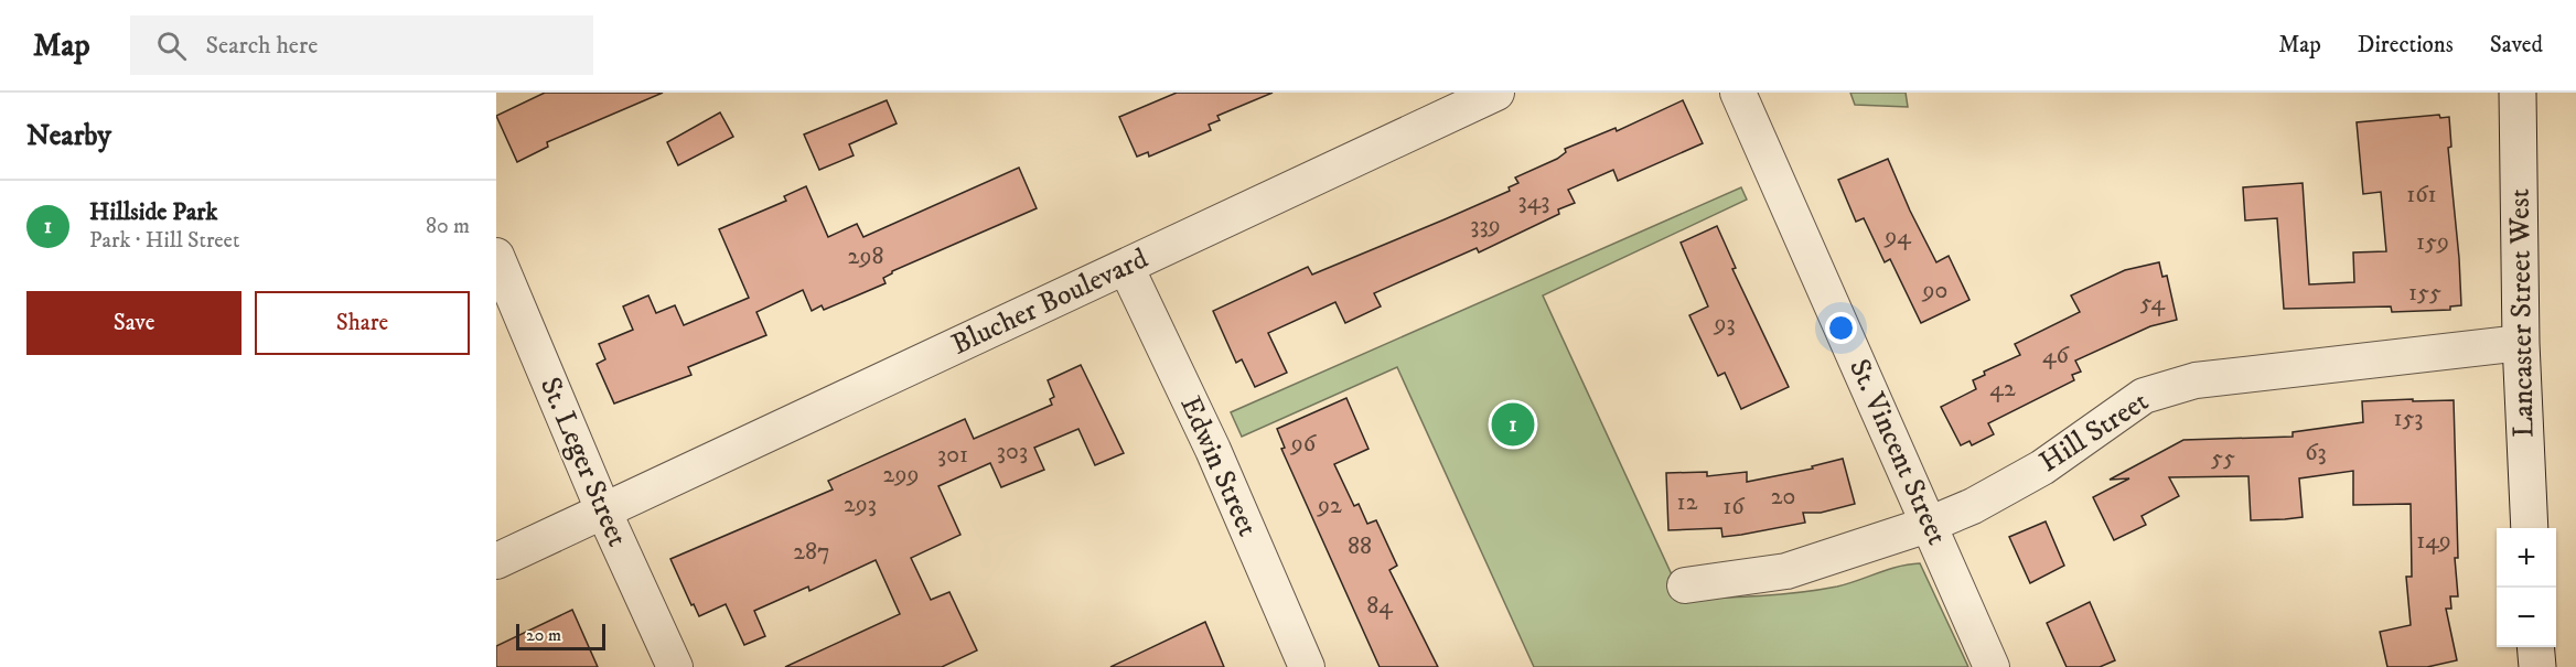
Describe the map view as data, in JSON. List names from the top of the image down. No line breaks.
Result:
{"streets":{"main road":["Lancaster Street West"],"street":["Blucher Boulevard","Hill Street","St. Vincent Street","St. Leger Street","Edwin Street"]},"crossings":[["Blucher Boulevard","St. Leger Street"],["Blucher Boulevard","Edwin Street"],["Lancaster Street West","Hill Street"],["Hill Street","St. Vincent Street"]],"house_numbers":["161","343","339","94","159","298","90","155","54","93","46","42","153","96","303","63","301","55","299","20","12","293","92","16","149","88","287","84"],"scale_bar":"20 m","page":{"header":"Map","search":"Search here","nav":["Map","Directions","Saved"],"heading":"Nearby","list":[{"mark":"1","name":"Hillside Park","note":"Park · Hill Street","value":"80 m"}],"buttons":["Save","Share"],"pins":"1","map_buttons":["+","−"],"scale":"20 m"}}
